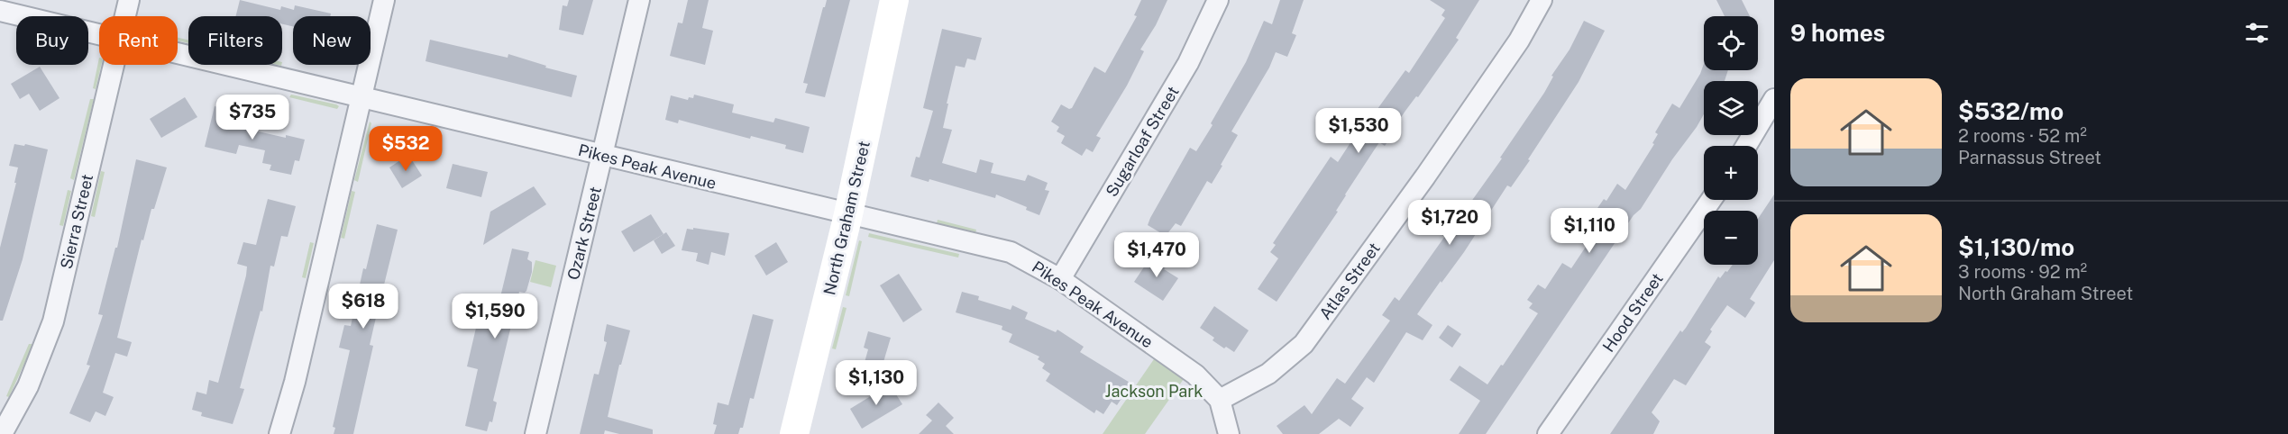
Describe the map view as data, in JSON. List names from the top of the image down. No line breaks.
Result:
{"streets":{"main road":["North Graham Street"],"street":["Sugarloaf Street","Pikes Peak Avenue","Sierra Street","Ozark Street","Atlas Street","Hood Street"]},"crossings":[["Sugarloaf Street","Pikes Peak Avenue"],["Pikes Peak Avenue","North Graham Street"],["Pikes Peak Avenue","Ozark Street"],["Pikes Peak Avenue","Atlas Street"]],"parks":["Jackson Park"],"page":{"heading":"9 homes","map_buttons":["+","−"],"chip":["Buy","Rent","Filters","New"],"list":[{"name":"$532/mo","note":"2 rooms · 52 m² · Parnassus Street"},{"name":"$1,130/mo","note":"3 rooms · 92 m² · North Graham Street"}],"price":["$735","$1,530","$532","$1,720","$1,110","$1,470","$618","$1,590","$1,130"]}}
